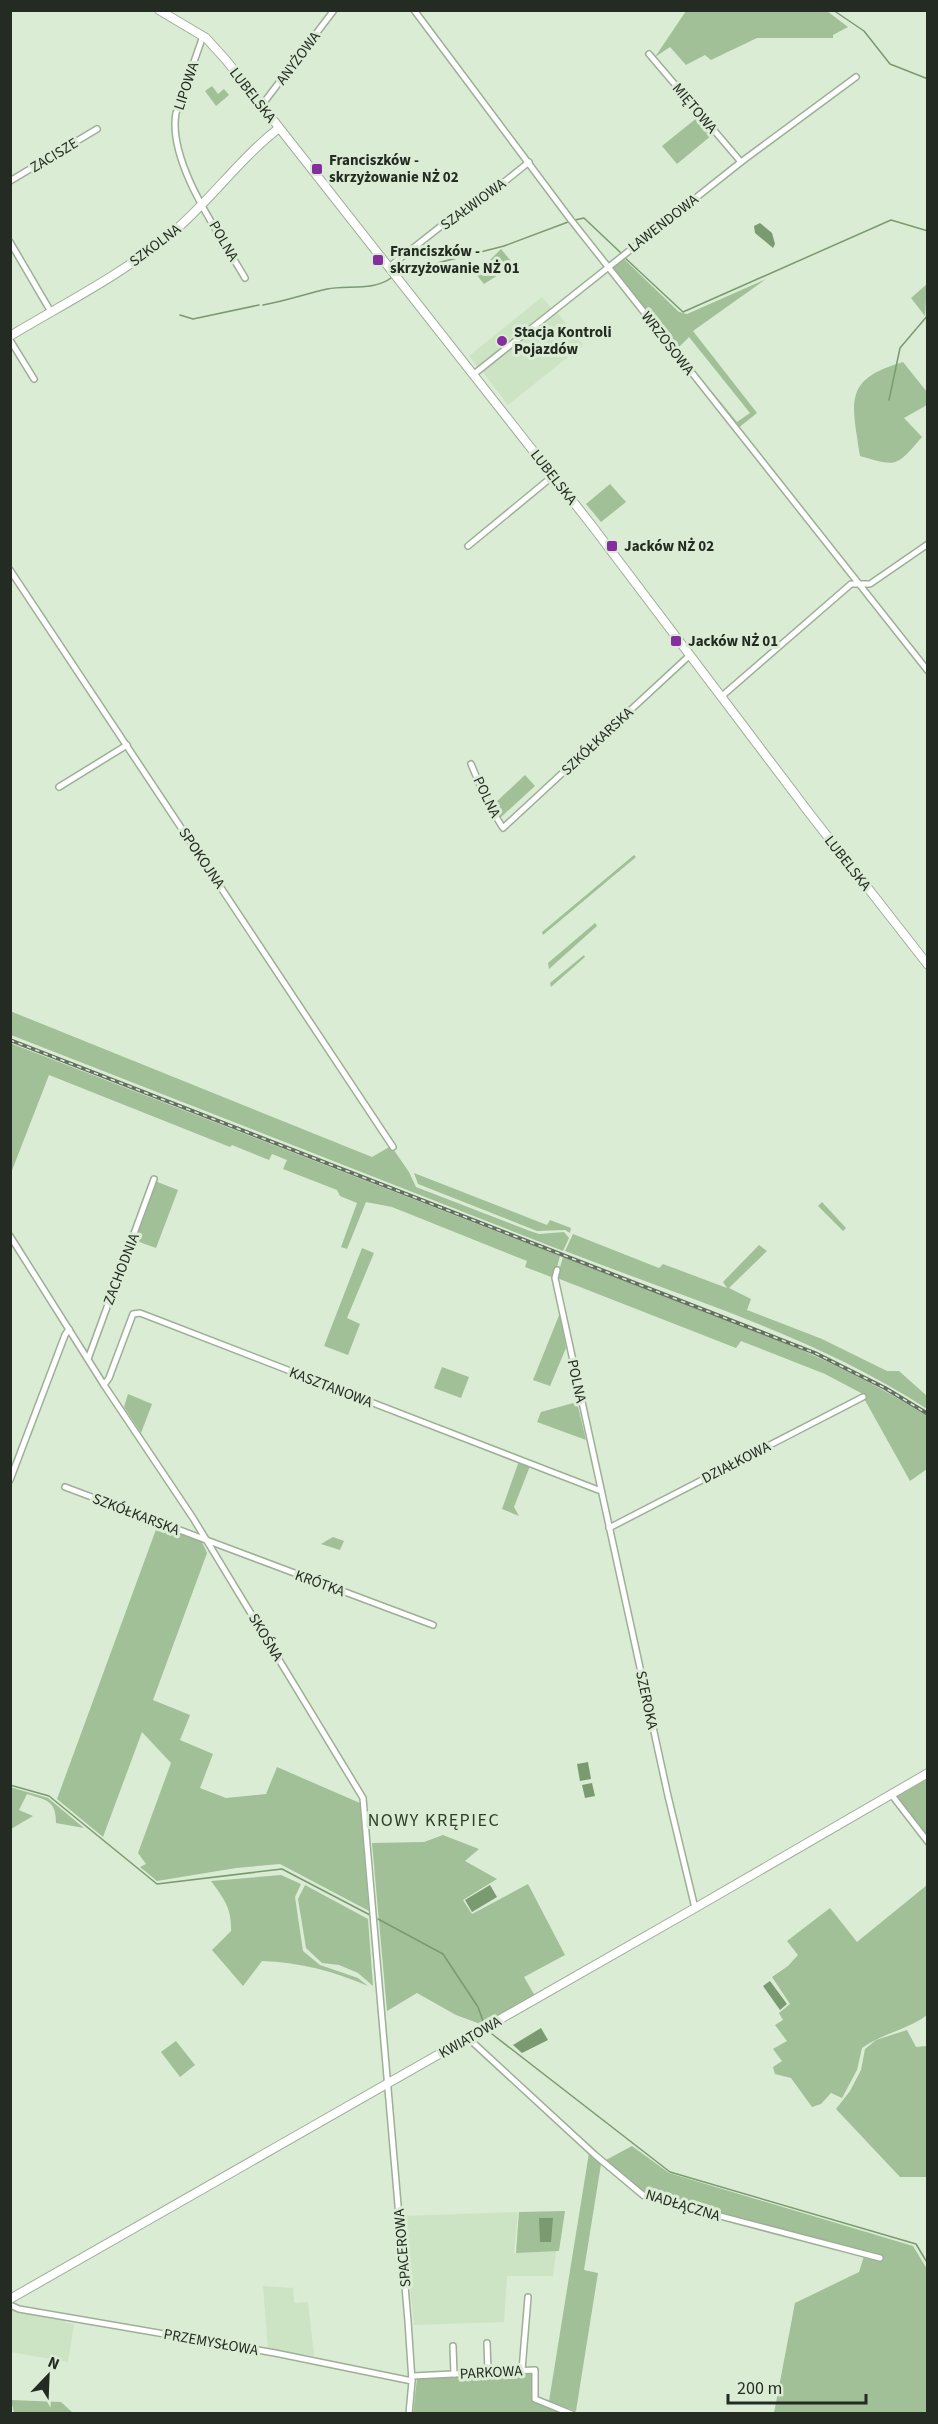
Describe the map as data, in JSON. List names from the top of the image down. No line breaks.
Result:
{"streets":{"street":["ANYŻOWA","LIPOWA","LUBELSKA","MIĘTOWA","ZACISZE","SZAŁWIOWA","LAWENDOWA","POLNA","SZKOLNA","WRZOSOWA","SZKÓŁKARSKA","SPOKOJNA","ZACHODNIA","KASZTANOWA","DZIAŁKOWA","KRÓTKA","SKOŚNA","SZEROKA","KWIATOWA","NADŁĄCZNA","SPACEROWA","PRZEMYSŁOWA","PARKOWA"]},"crossings":[["ANYŻOWA","LUBELSKA"],["LIPOWA","LUBELSKA"],["LIPOWA","POLNA"],["LIPOWA","SZKOLNA"],["LUBELSKA","SZAŁWIOWA"],["LUBELSKA","LAWENDOWA"],["LUBELSKA","SZKOLNA"],["LUBELSKA","SZKÓŁKARSKA"],["MIĘTOWA","LAWENDOWA"],["SZAŁWIOWA","WRZOSOWA"],["LAWENDOWA","WRZOSOWA"],["POLNA","SZKOLNA"],["POLNA","SZKÓŁKARSKA"],["POLNA","KASZTANOWA"],["POLNA","SZEROKA"],["SZKÓŁKARSKA","KRÓTKA"],["SZKÓŁKARSKA","SKOŚNA"],["ZACHODNIA","SKOŚNA"],["KASZTANOWA","SKOŚNA"],["KASZTANOWA","SZEROKA"],["DZIAŁKOWA","SZEROKA"],["KRÓTKA","SKOŚNA"],["SKOŚNA","KWIATOWA"],["SKOŚNA","SPACEROWA"],["SZEROKA","KWIATOWA"],["KWIATOWA","NADŁĄCZNA"],["KWIATOWA","SPACEROWA"],["SPACEROWA","PRZEMYSŁOWA"],["SPACEROWA","PARKOWA"],["PRZEMYSŁOWA","PARKOWA"]],"districts":["NOWY KRĘPIEC"],"places":{"transit":["Franciszków - skrzyżowanie NŻ 02","Franciszków - skrzyżowanie NŻ 01","Jacków NŻ 02","Jacków NŻ 01"],"other":["Stacja Kontroli Pojazdów"]},"scale_bar":"200 m","north":"top right"}
